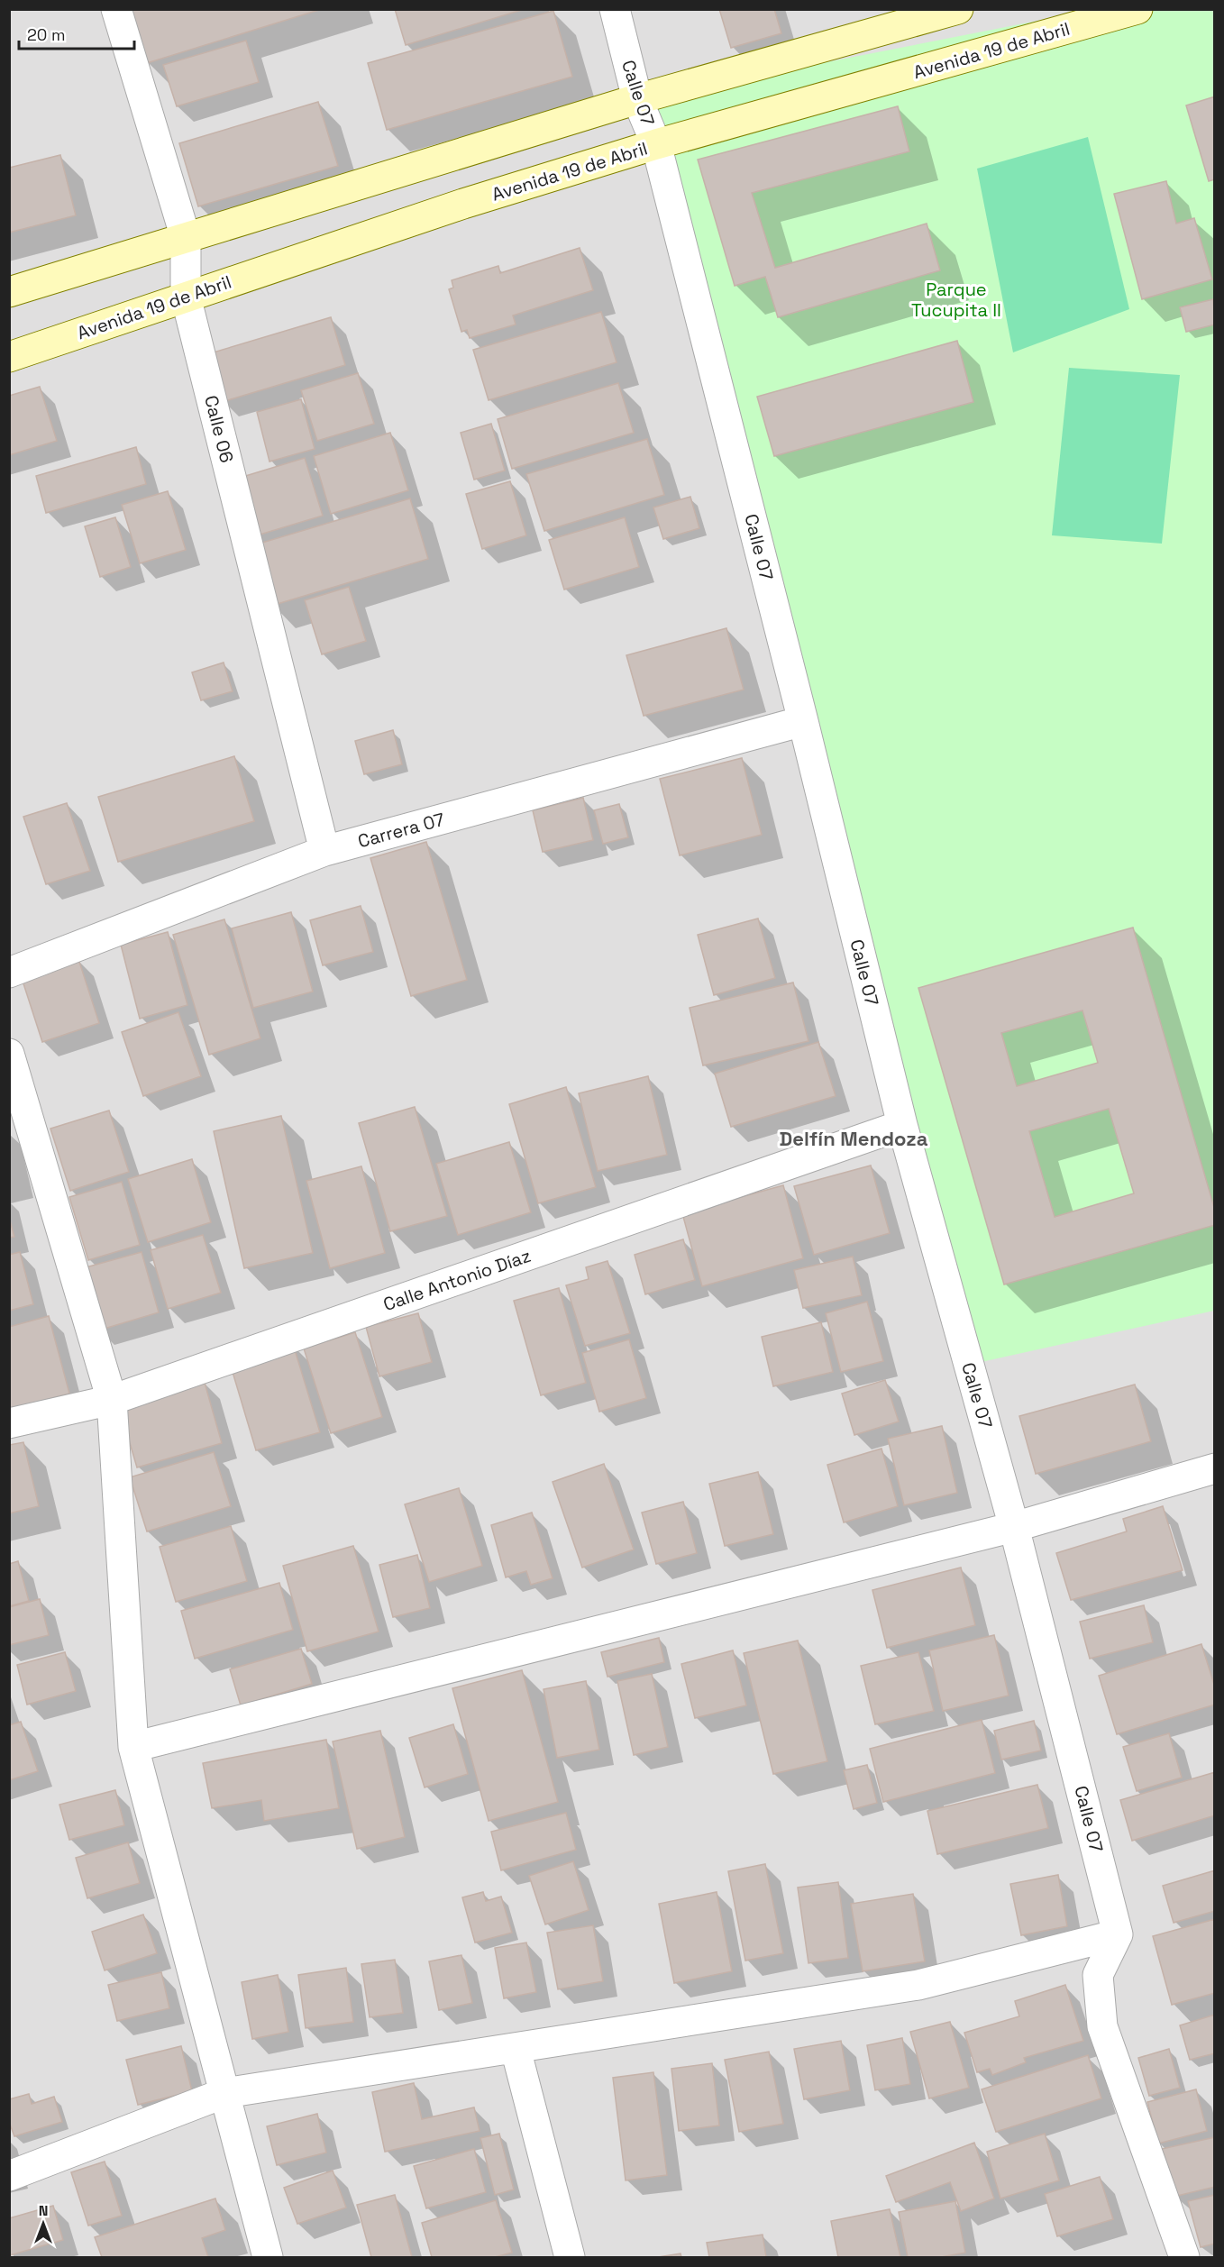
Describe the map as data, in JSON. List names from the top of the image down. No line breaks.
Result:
{"streets":{"street":["Avenida 19 de Abril","Calle 07","Calle 06","Carrera 07","Calle Antonio Díaz"]},"crossings":[["Avenida 19 de Abril","Calle 07"],["Avenida 19 de Abril","Calle 06"],["Calle 07","Carrera 07"],["Calle 07","Calle Antonio Díaz"],["Calle 06","Carrera 07"]],"districts":["Delfín Mendoza"],"parks":["Parque Tucupita II"],"scale_bar":"20 m","north":"top"}
